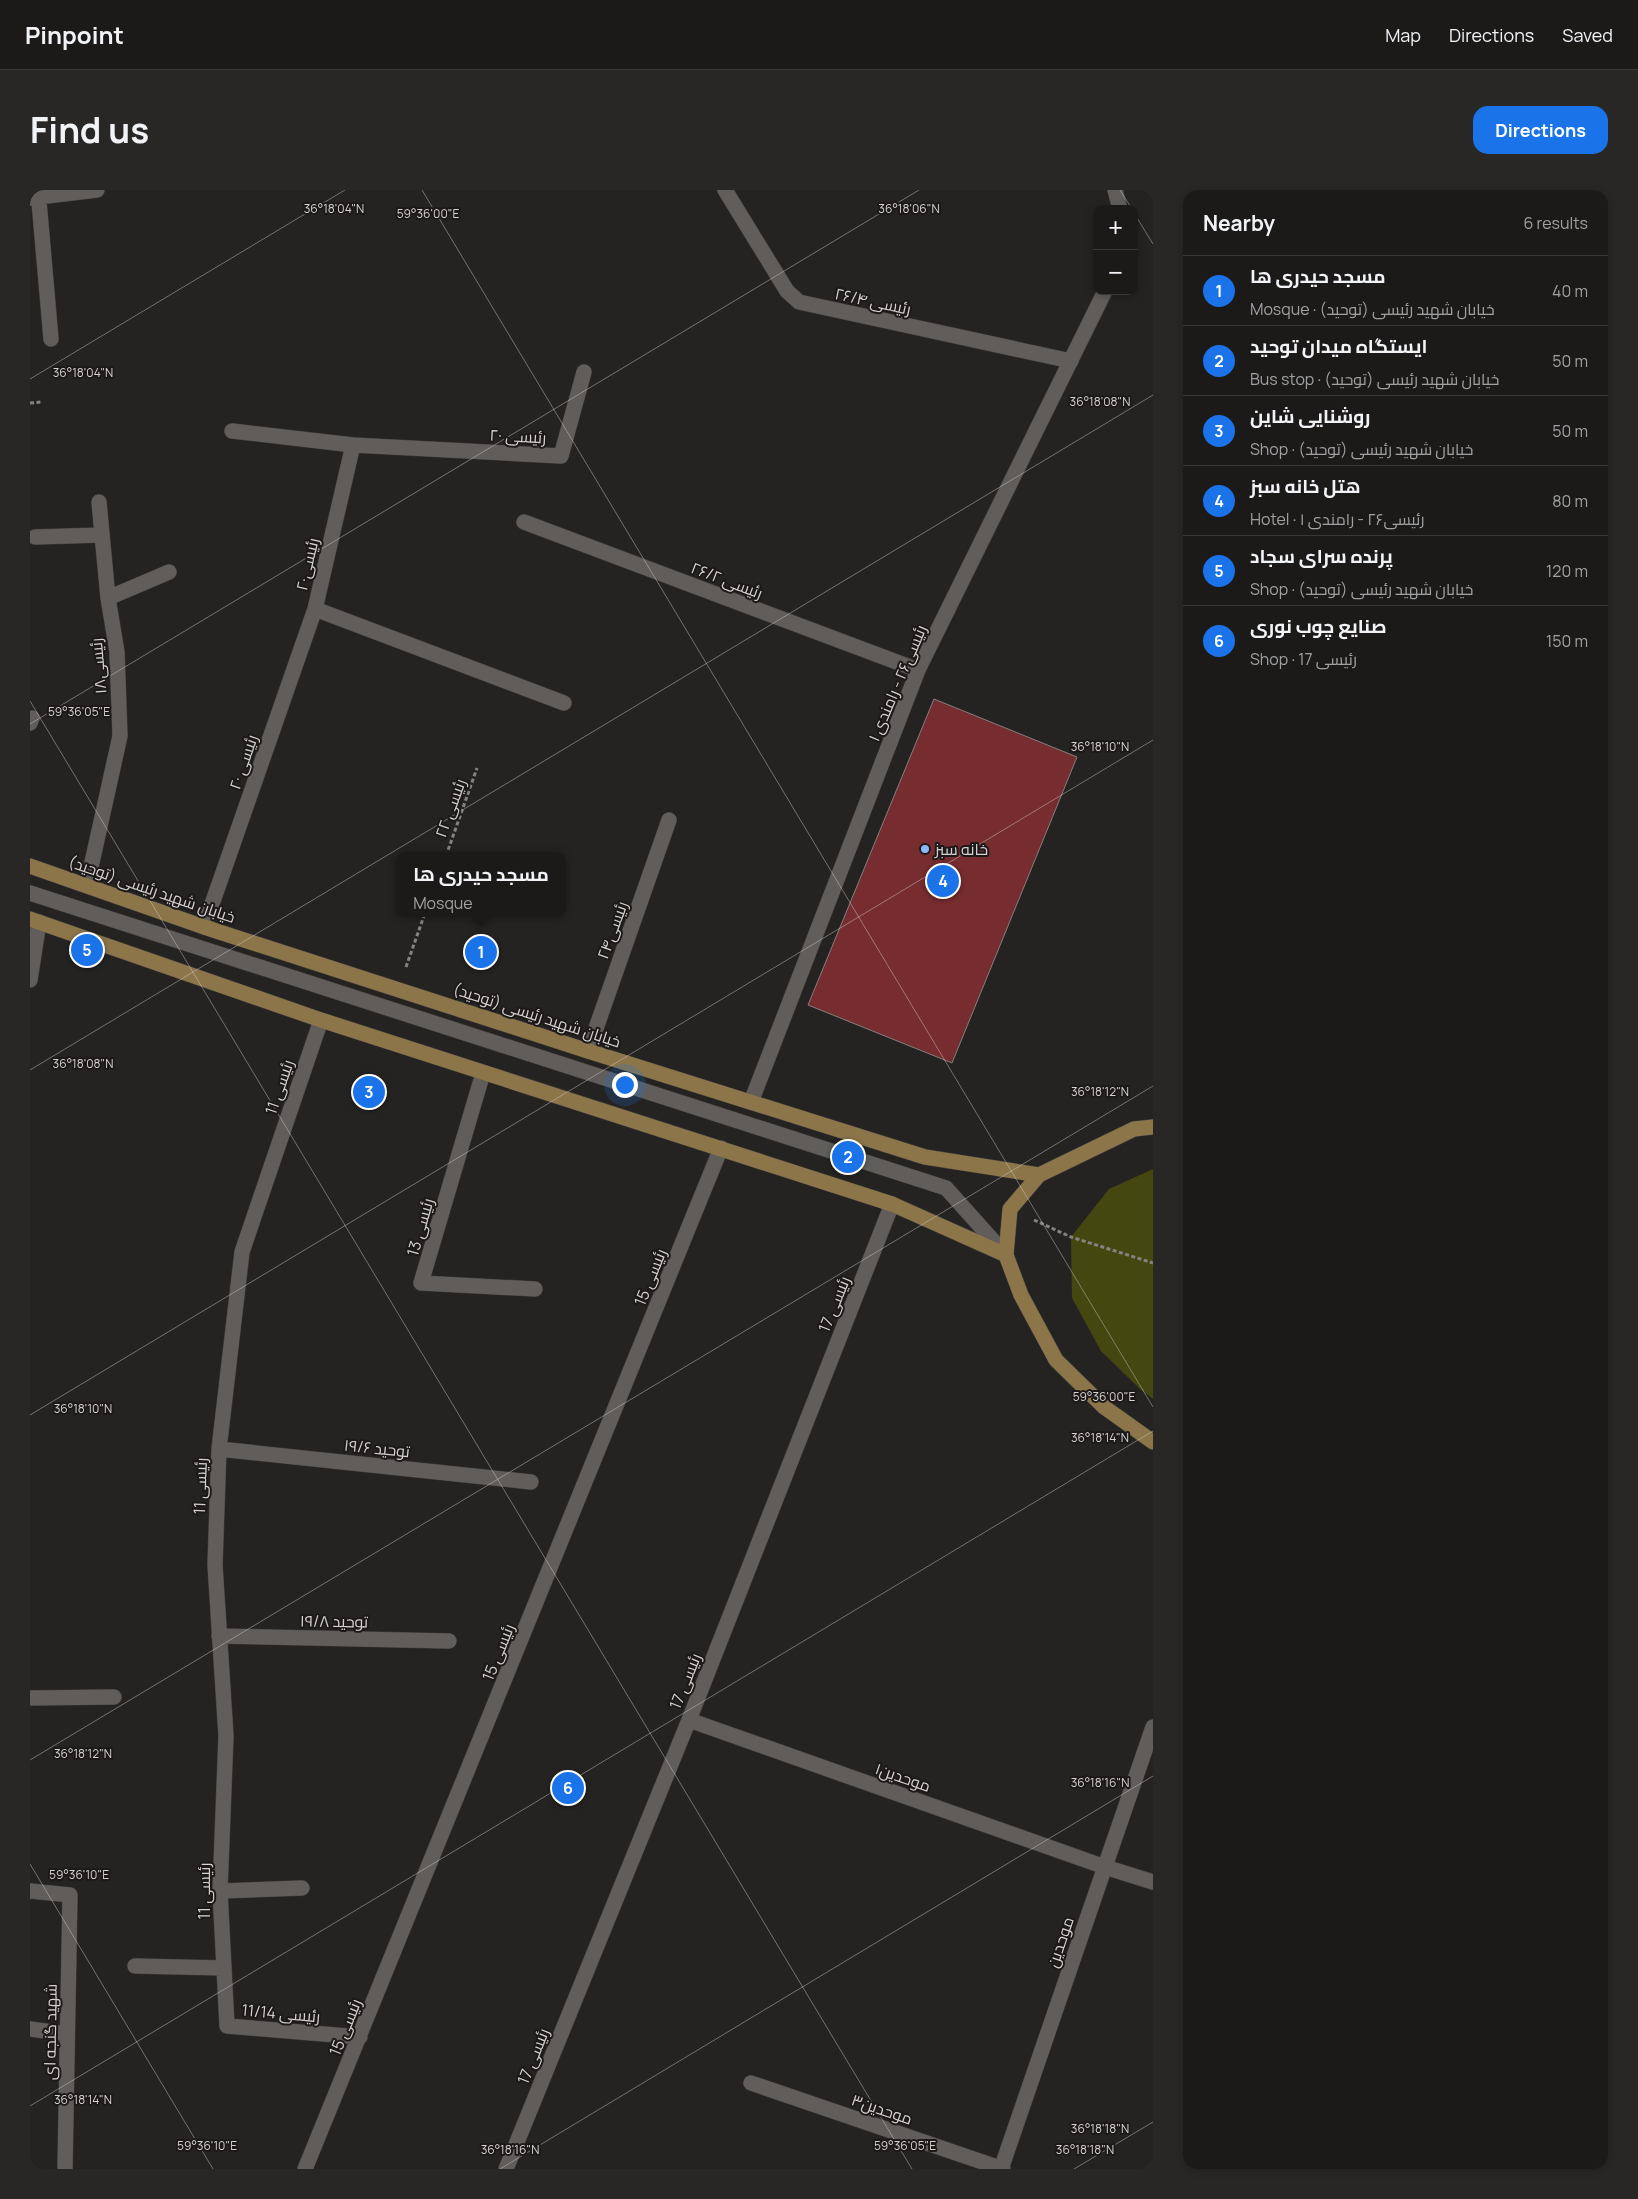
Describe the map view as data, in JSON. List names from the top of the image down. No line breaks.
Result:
{"streets":{"main road":["خیابان شهید رئیسی (توحید)"],"street":["رئیسی ۲۶/۴","رئیسی ۲۰","رئیسی۲۰","رئیسی ۲۶/۲","رئیسی۱۸","رئیسی۲۶ - رامندی ۱","رئیسی۲۴","رئیسی 11","رئیسی 13","رئیسی 15","رئیسی 17","توحید ۱۹/۶","توحید ۱۹/۸","موحدین۱","موحدین","رئیسی 11/14","شهید گنجه ای","موحدین۳"],"path":["رئیسی ۲۲"]},"crossings":[["رئیسی ۲۶/۴","رئیسی۲۶ - رامندی ۱"],["رئیسی ۲۰","رئیسی۲۰"],["رئیسی ۲۰","خیابان شهید رئیسی (توحید)"],["رئیسی ۲۶/۲","رئیسی۲۶ - رامندی ۱"],["رئیسی۱۸","خیابان شهید رئیسی (توحید)"],["رئیسی۲۶ - رامندی ۱","خیابان شهید رئیسی (توحید)"],["خیابان شهید رئیسی (توحید)","رئیسی۲۴"],["رئیسی 11","توحید ۱۹/۶"],["رئیسی 11","توحید ۱۹/۸"],["رئیسی 11","رئیسی 11/14"],["رئیسی 15","رئیسی 11/14"],["رئیسی 17","موحدین۱"],["موحدین۱","موحدین"],["موحدین","موحدین۳"]],"places":["خانه سبز"],"page":{"header":"Pinpoint","nav":["Map","Directions","Saved"],"title":"Find us","buttons":"Directions","heading":["Nearby","6 results"],"map_buttons":["+","−"],"list":[{"mark":"1","name":"مسجد حیدری ها","note":"Mosque · خیابان شهید رئیسی (توحید)","value":"40 m"},{"mark":"2","name":"ایستگاه میدان توحید","note":"Bus stop · خیابان شهید رئیسی (توحید)","value":"50 m"},{"mark":"3","name":"روشنایی شاین","note":"Shop · خیابان شهید رئیسی (توحید)","value":"50 m"},{"mark":"4","name":"هتل خانه سبز","note":"Hotel · رئیسی۲۶ - رامندی ۱","value":"80 m"},{"mark":"5","name":"پرنده سرای سجاد","note":"Shop · خیابان شهید رئیسی (توحید)","value":"120 m"},{"mark":"6","name":"صنایع چوب نوری","note":"Shop · رئیسی 17","value":"150 m"}],"popup":["مسجد حیدری ها","Mosque"],"pins":["4","5","1","3","2","6"]},"coordinates":["36°18'06\"N","36°18'04\"N","59°36'00\"E","36°18'08\"N","59°36'05\"E","36°18'10\"N","36°18'12\"N","36°18'14\"N","36°18'16\"N","59°36'10\"E","36°18'18\"N"]}
